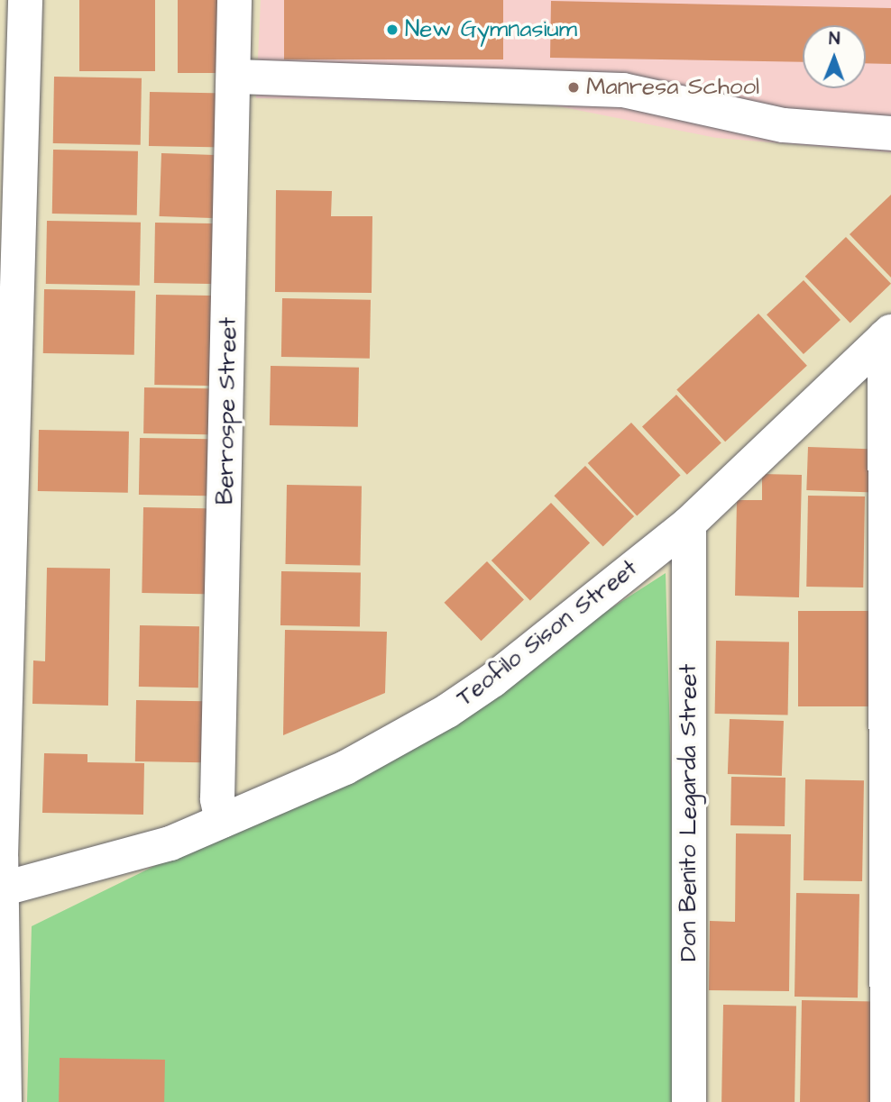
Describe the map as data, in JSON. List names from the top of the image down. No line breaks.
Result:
{"streets":{"street":["Berrospe Street","Teofilo Sison Street","Don Benito Legarda Street"]},"crossings":[["Berrospe Street","Teofilo Sison Street"],["Teofilo Sison Street","Don Benito Legarda Street"]],"places":["New Gymnasium","Manresa School"],"north":"top"}
